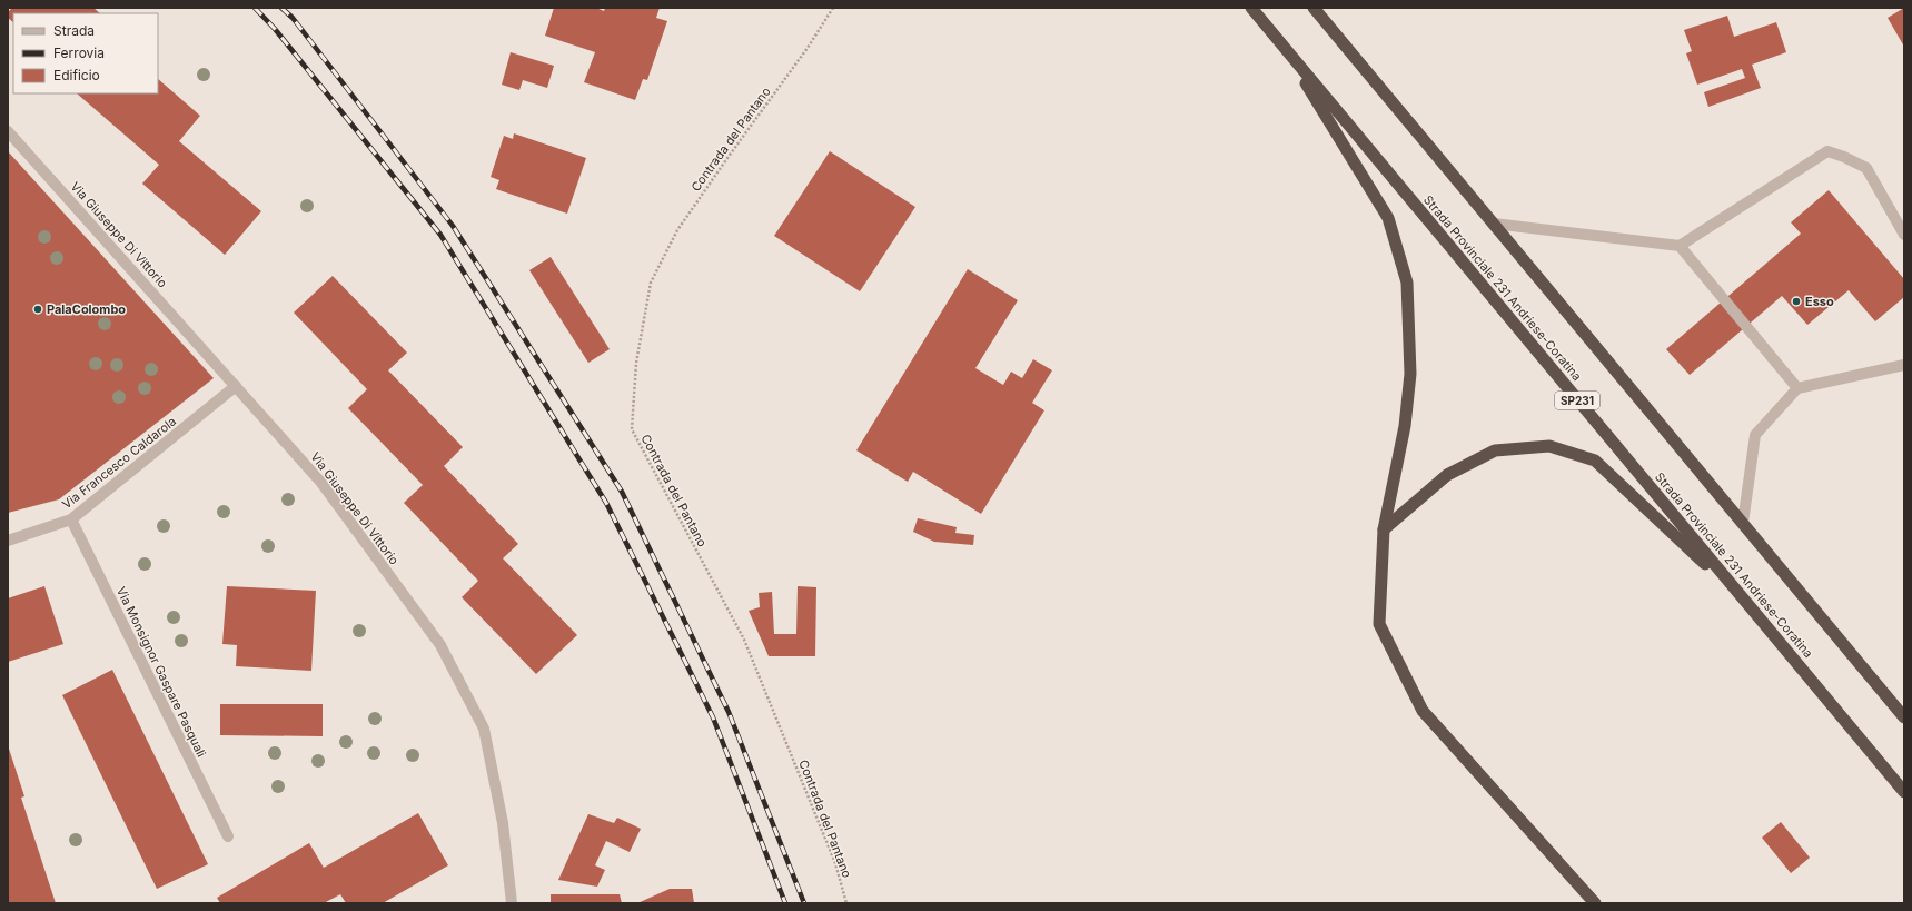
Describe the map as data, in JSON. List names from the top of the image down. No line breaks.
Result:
{"streets":{"highway":["Strada Provinciale 231 Andriese-Coratina","SP231"],"street":["Via Giuseppe Di Vittorio","Via Francesco Caldarola","Via Monsignor Gaspare Pasquali"],"path":["Contrada del Pantano"]},"crossings":[["Via Giuseppe Di Vittorio","Via Francesco Caldarola"],["Via Francesco Caldarola","Via Monsignor Gaspare Pasquali"]],"places":["Esso","PalaColombo"],"legend":["Strada","Ferrovia","Edificio"]}
